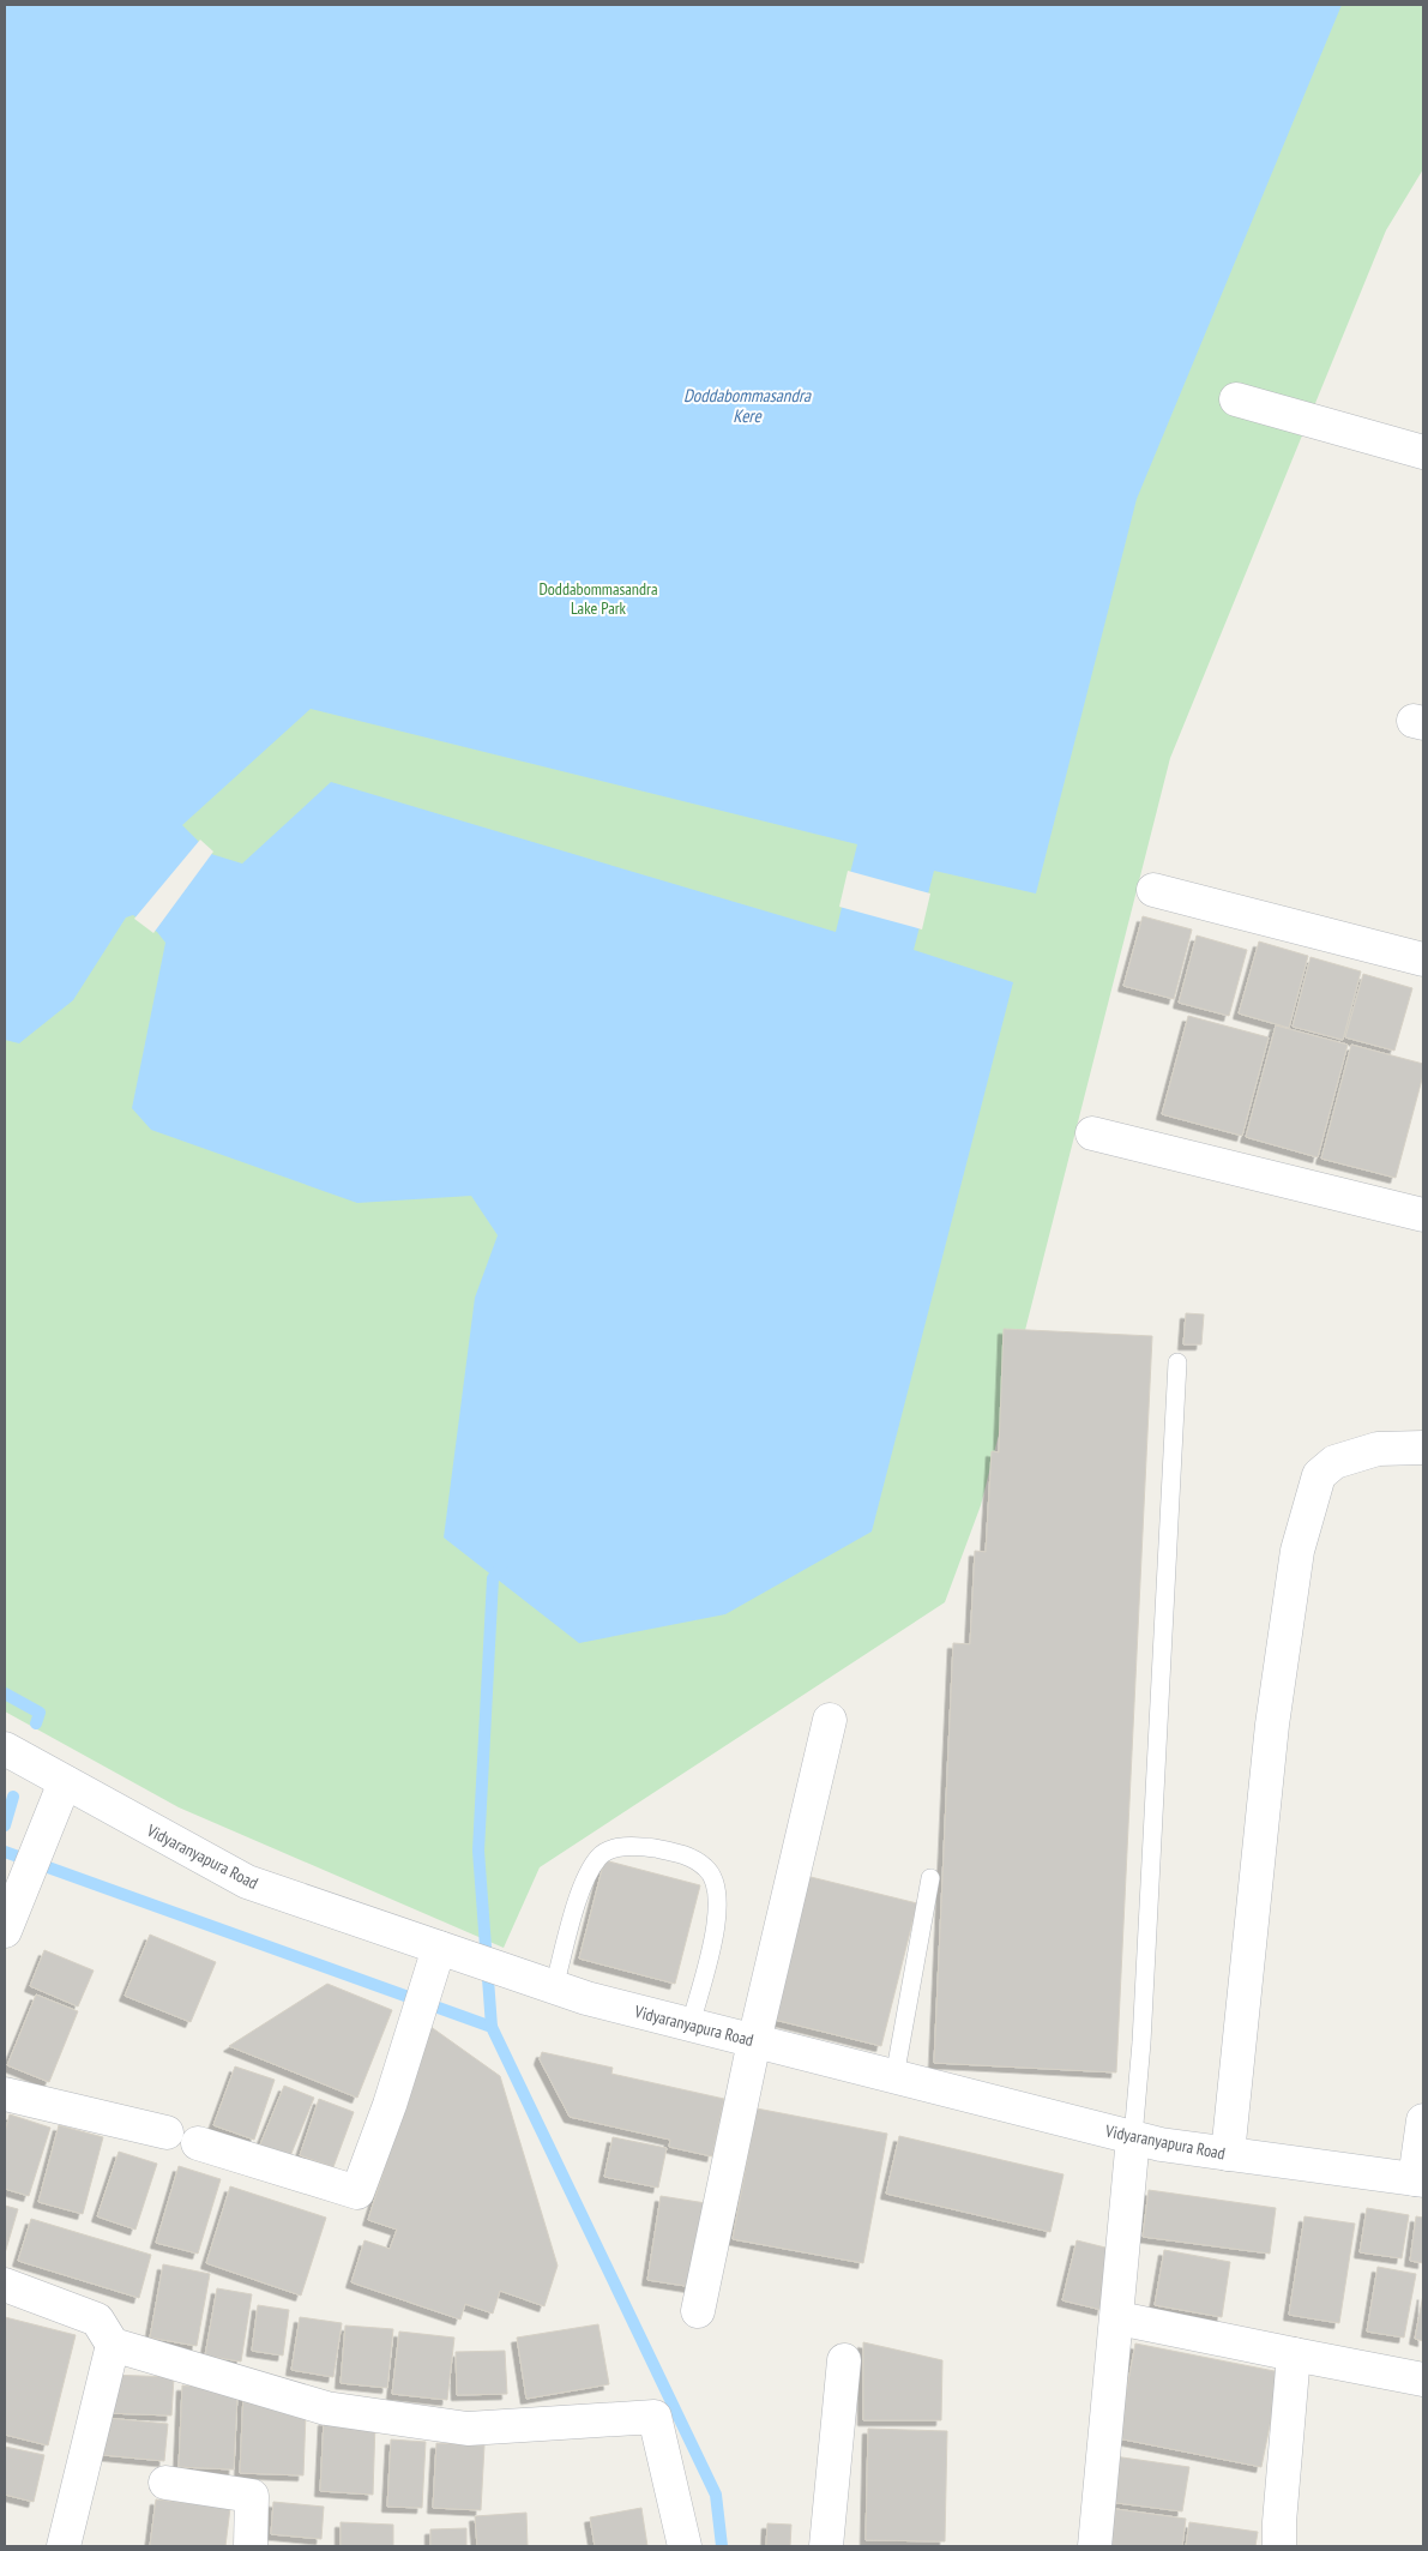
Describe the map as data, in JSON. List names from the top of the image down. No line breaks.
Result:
{"streets":{"street":["Vidyaranyapura Road"]},"water":["Doddabommasandra Kere"],"parks":["Doddabommasandra Lake Park"]}
